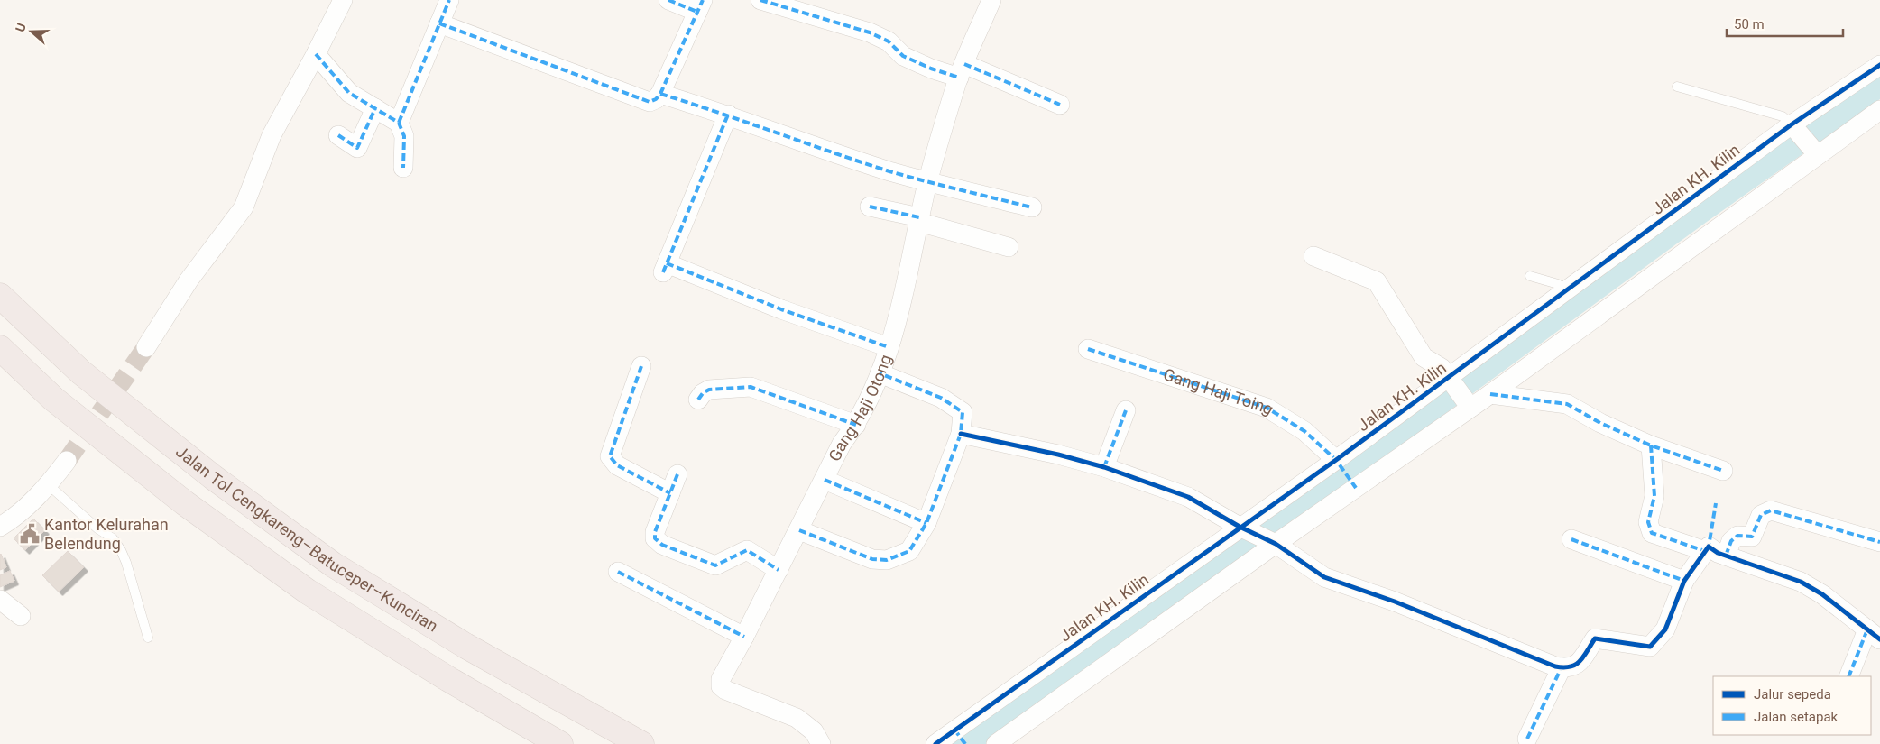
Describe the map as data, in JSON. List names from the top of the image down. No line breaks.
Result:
{"streets":{"highway":["Jalan Tol Cengkareng–Batuceper–Kunciran"],"street":["Jalan KH. Kilin","Gang Haji Toing","Gang Haji Otong"]},"crossings":[["Jalan KH. Kilin","Gang Haji Toing"]],"places":{"public building":["Kantor Kelurahan Belendung"]},"legend":["Jalur sepeda","Jalan setapak"],"scale_bar":"50 m","north":"left"}
